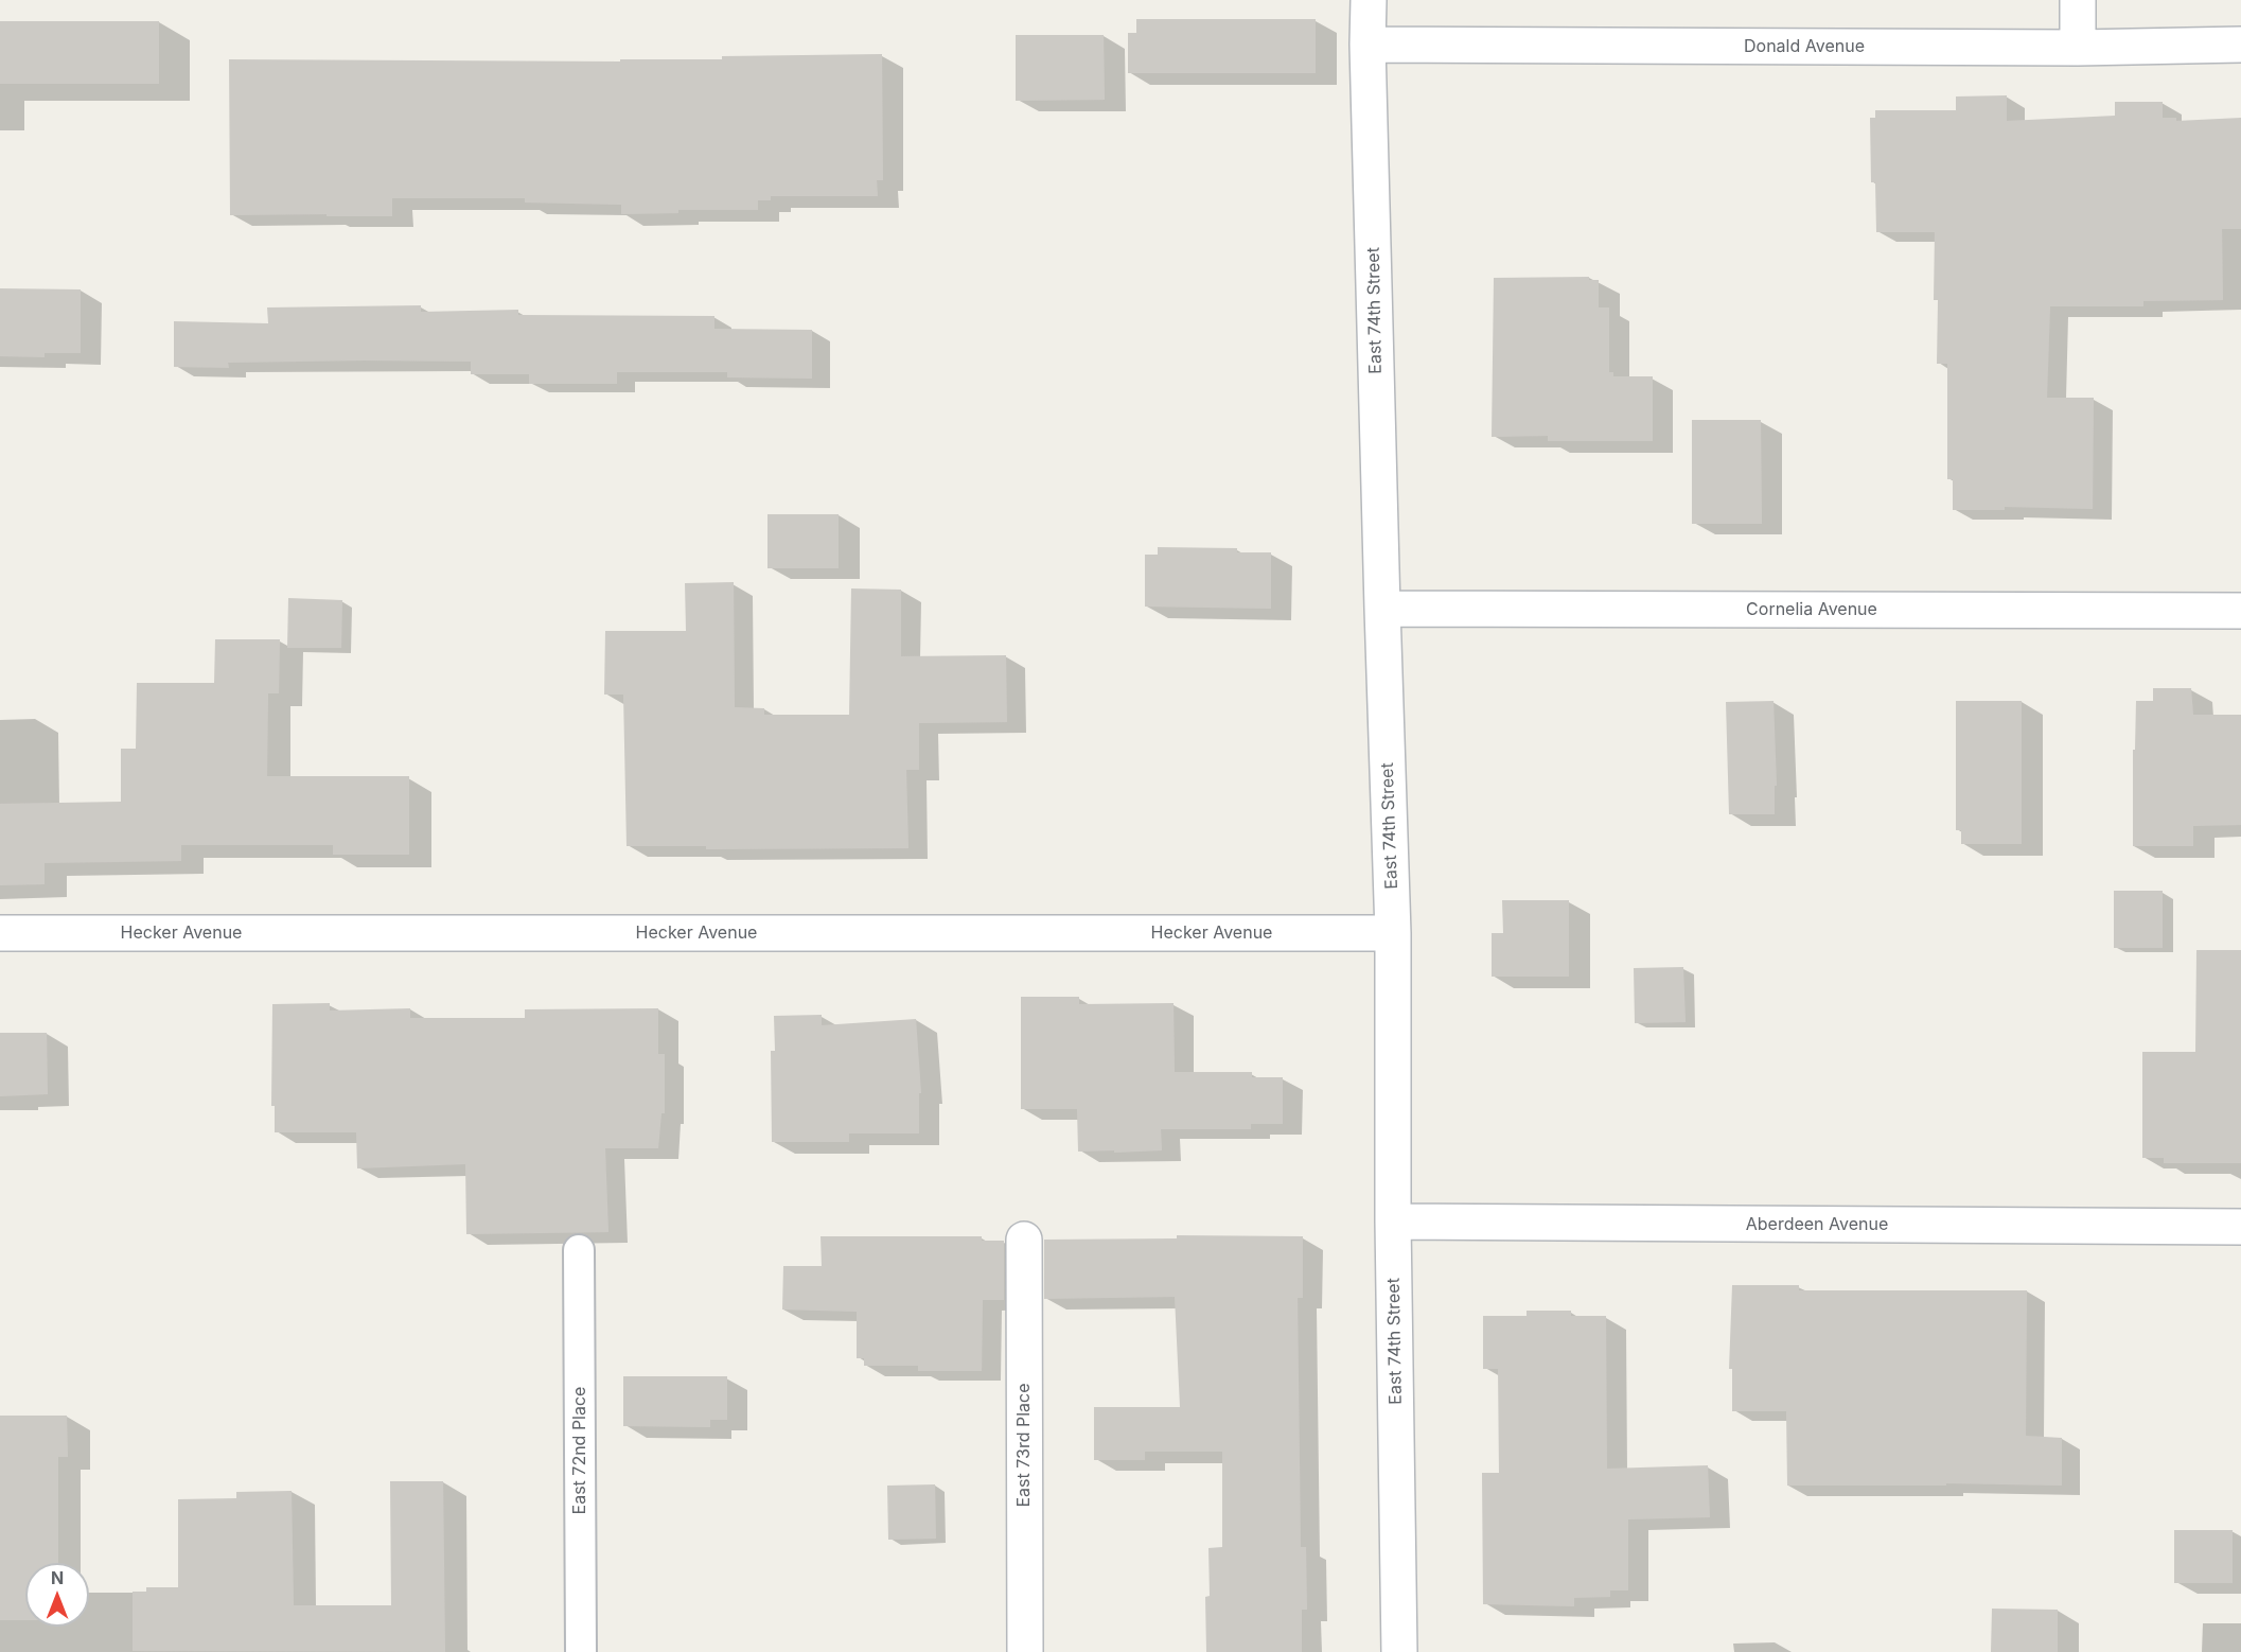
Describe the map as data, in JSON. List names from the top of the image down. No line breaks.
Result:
{"streets":{"street":["Donald Avenue","East 74th Street","Cornelia Avenue","Hecker Avenue","Aberdeen Avenue","East 73rd Place"],"lane":["East 72nd Place"]},"crossings":[["Donald Avenue","East 74th Street"],["East 74th Street","Cornelia Avenue"],["East 74th Street","Hecker Avenue"],["East 74th Street","Aberdeen Avenue"]],"north":"top"}
